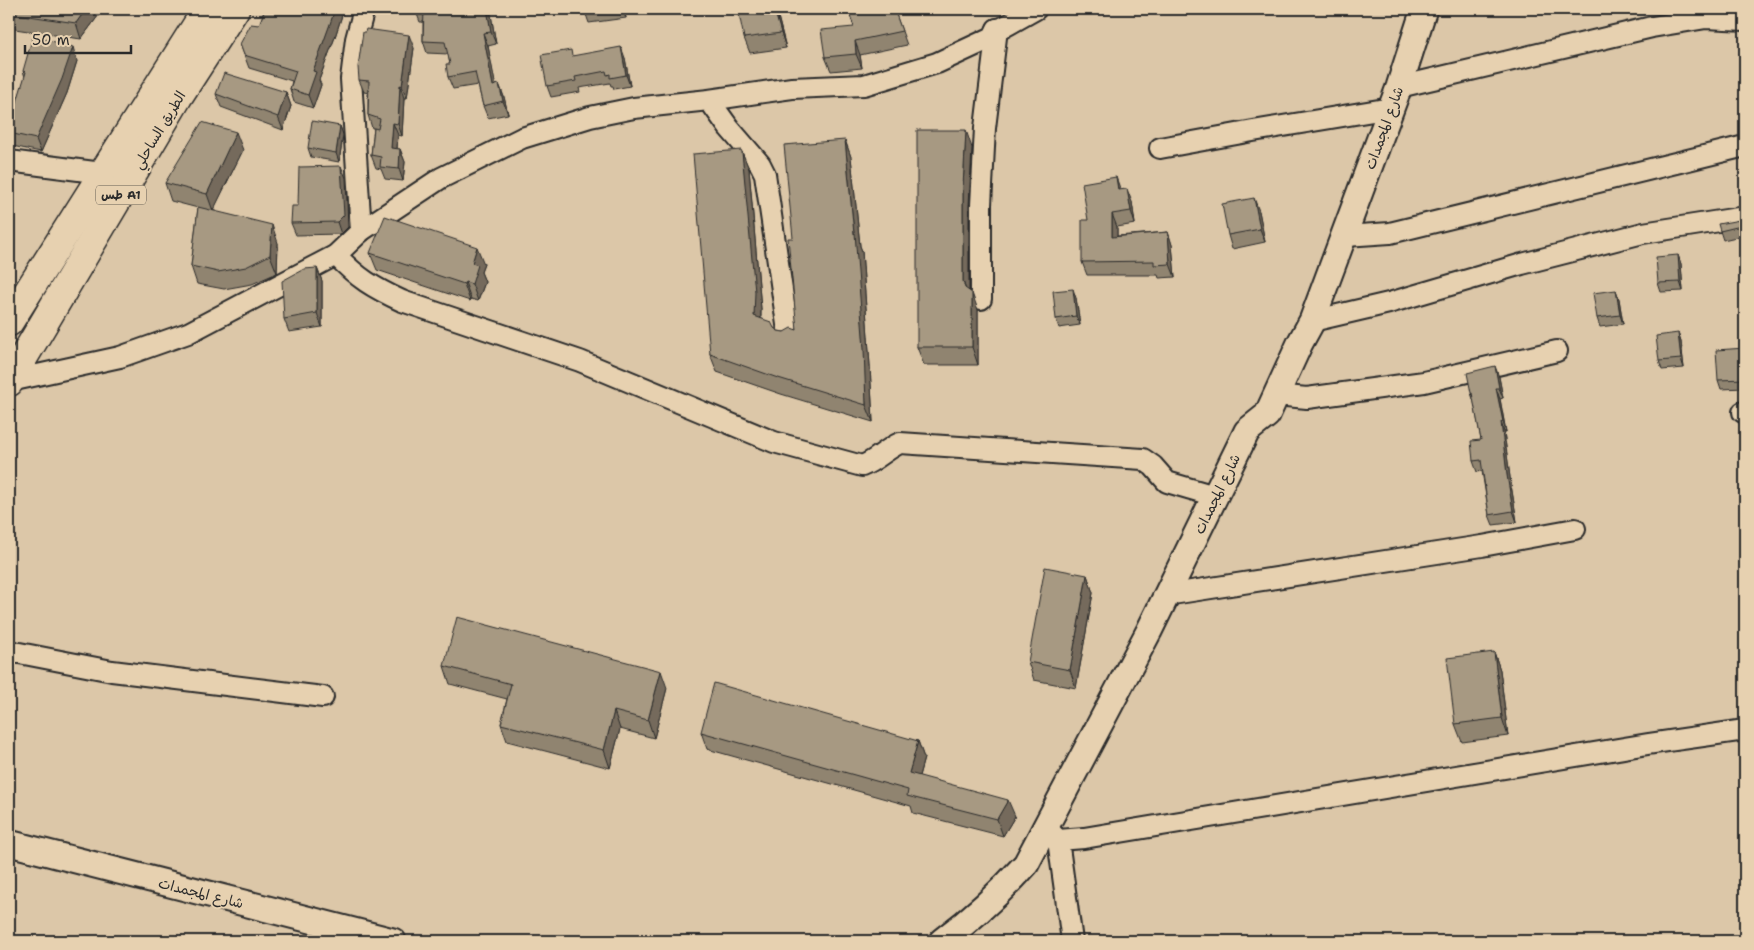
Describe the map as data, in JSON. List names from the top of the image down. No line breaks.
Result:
{"streets":{"highway":["الطريق الساحلي","طس A1"],"main road":["شارع المجمدات"]},"scale_bar":"50 m"}
